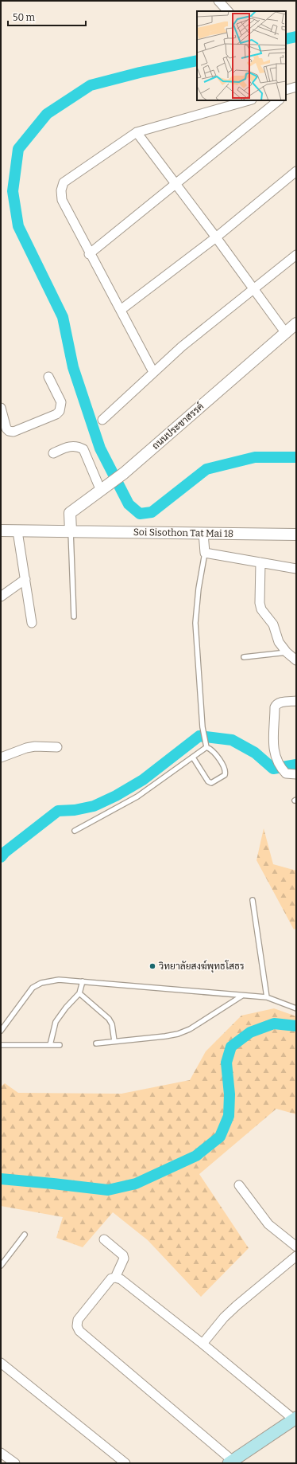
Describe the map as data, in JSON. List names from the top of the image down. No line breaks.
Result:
{"streets":{"street":["ถนนประชาสรรค์","Soi Sisothon Tat Mai 18"]},"crossings":[["ถนนประชาสรรค์","Soi Sisothon Tat Mai 18"]],"places":["วิทยาลัยสงฆ์พุทธโสธร"],"scale_bar":"50 m"}
